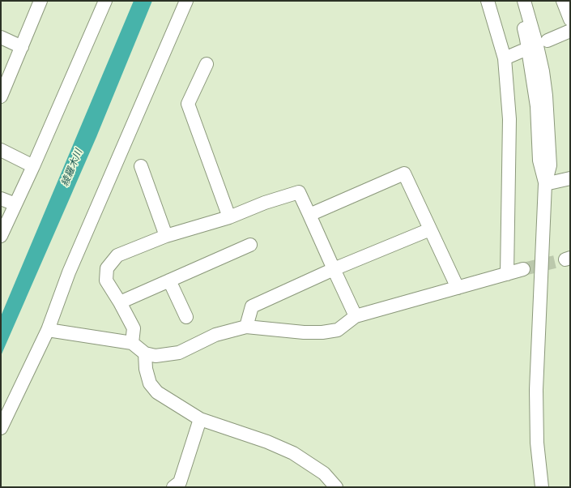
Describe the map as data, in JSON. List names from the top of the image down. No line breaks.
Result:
{"water":["綾羅木川"]}
